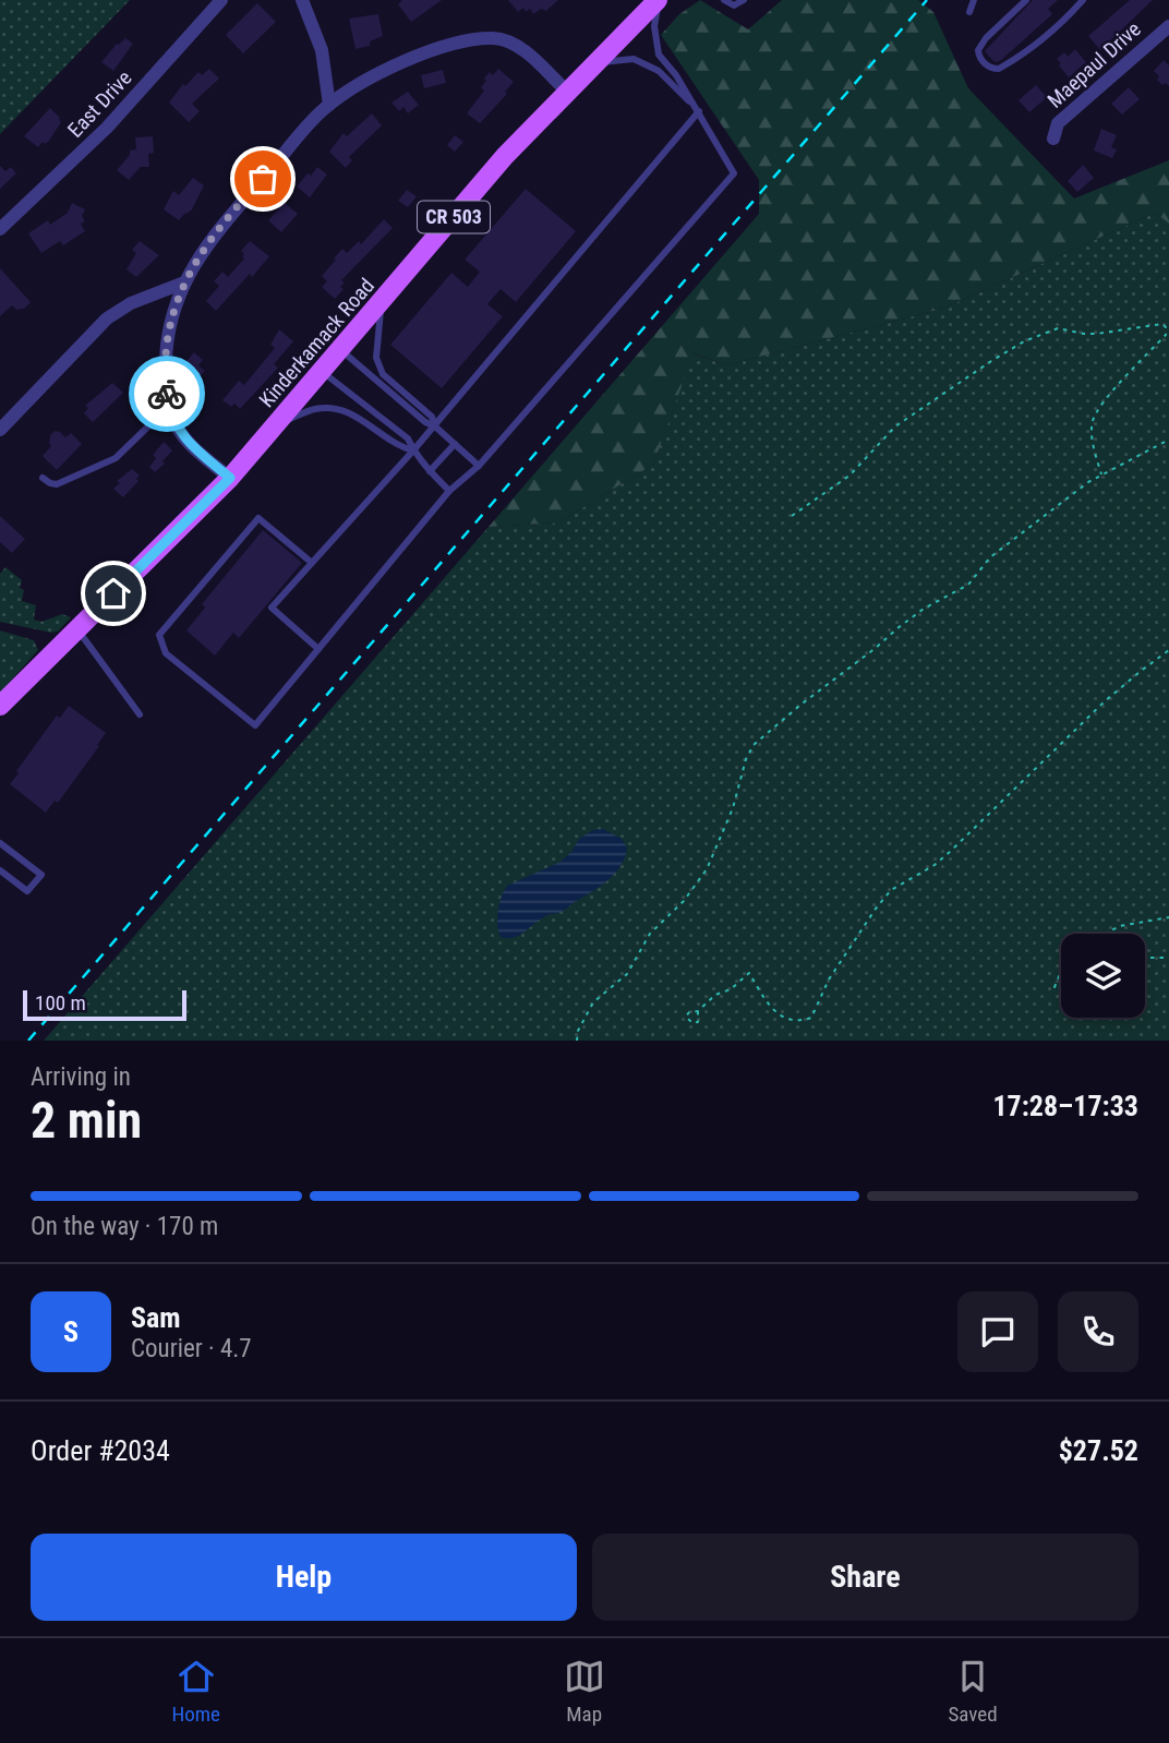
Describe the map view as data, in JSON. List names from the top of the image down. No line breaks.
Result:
{"streets":{"main road":["CR 503","Kinderkamack Road"],"street":["Maepaul Drive","East Drive"]},"scale_bar":"100 m","page":{"scale":"100 m","heading":["2 min","Arriving in","17:28–17:33"],"panel":["Sam","Courier · 4.7","Order #2034","$27.52"],"bar":"On the way · 170 m","round":"S","buttons":["Help","Share"],"tabs":["Home","Map","Saved"]}}
